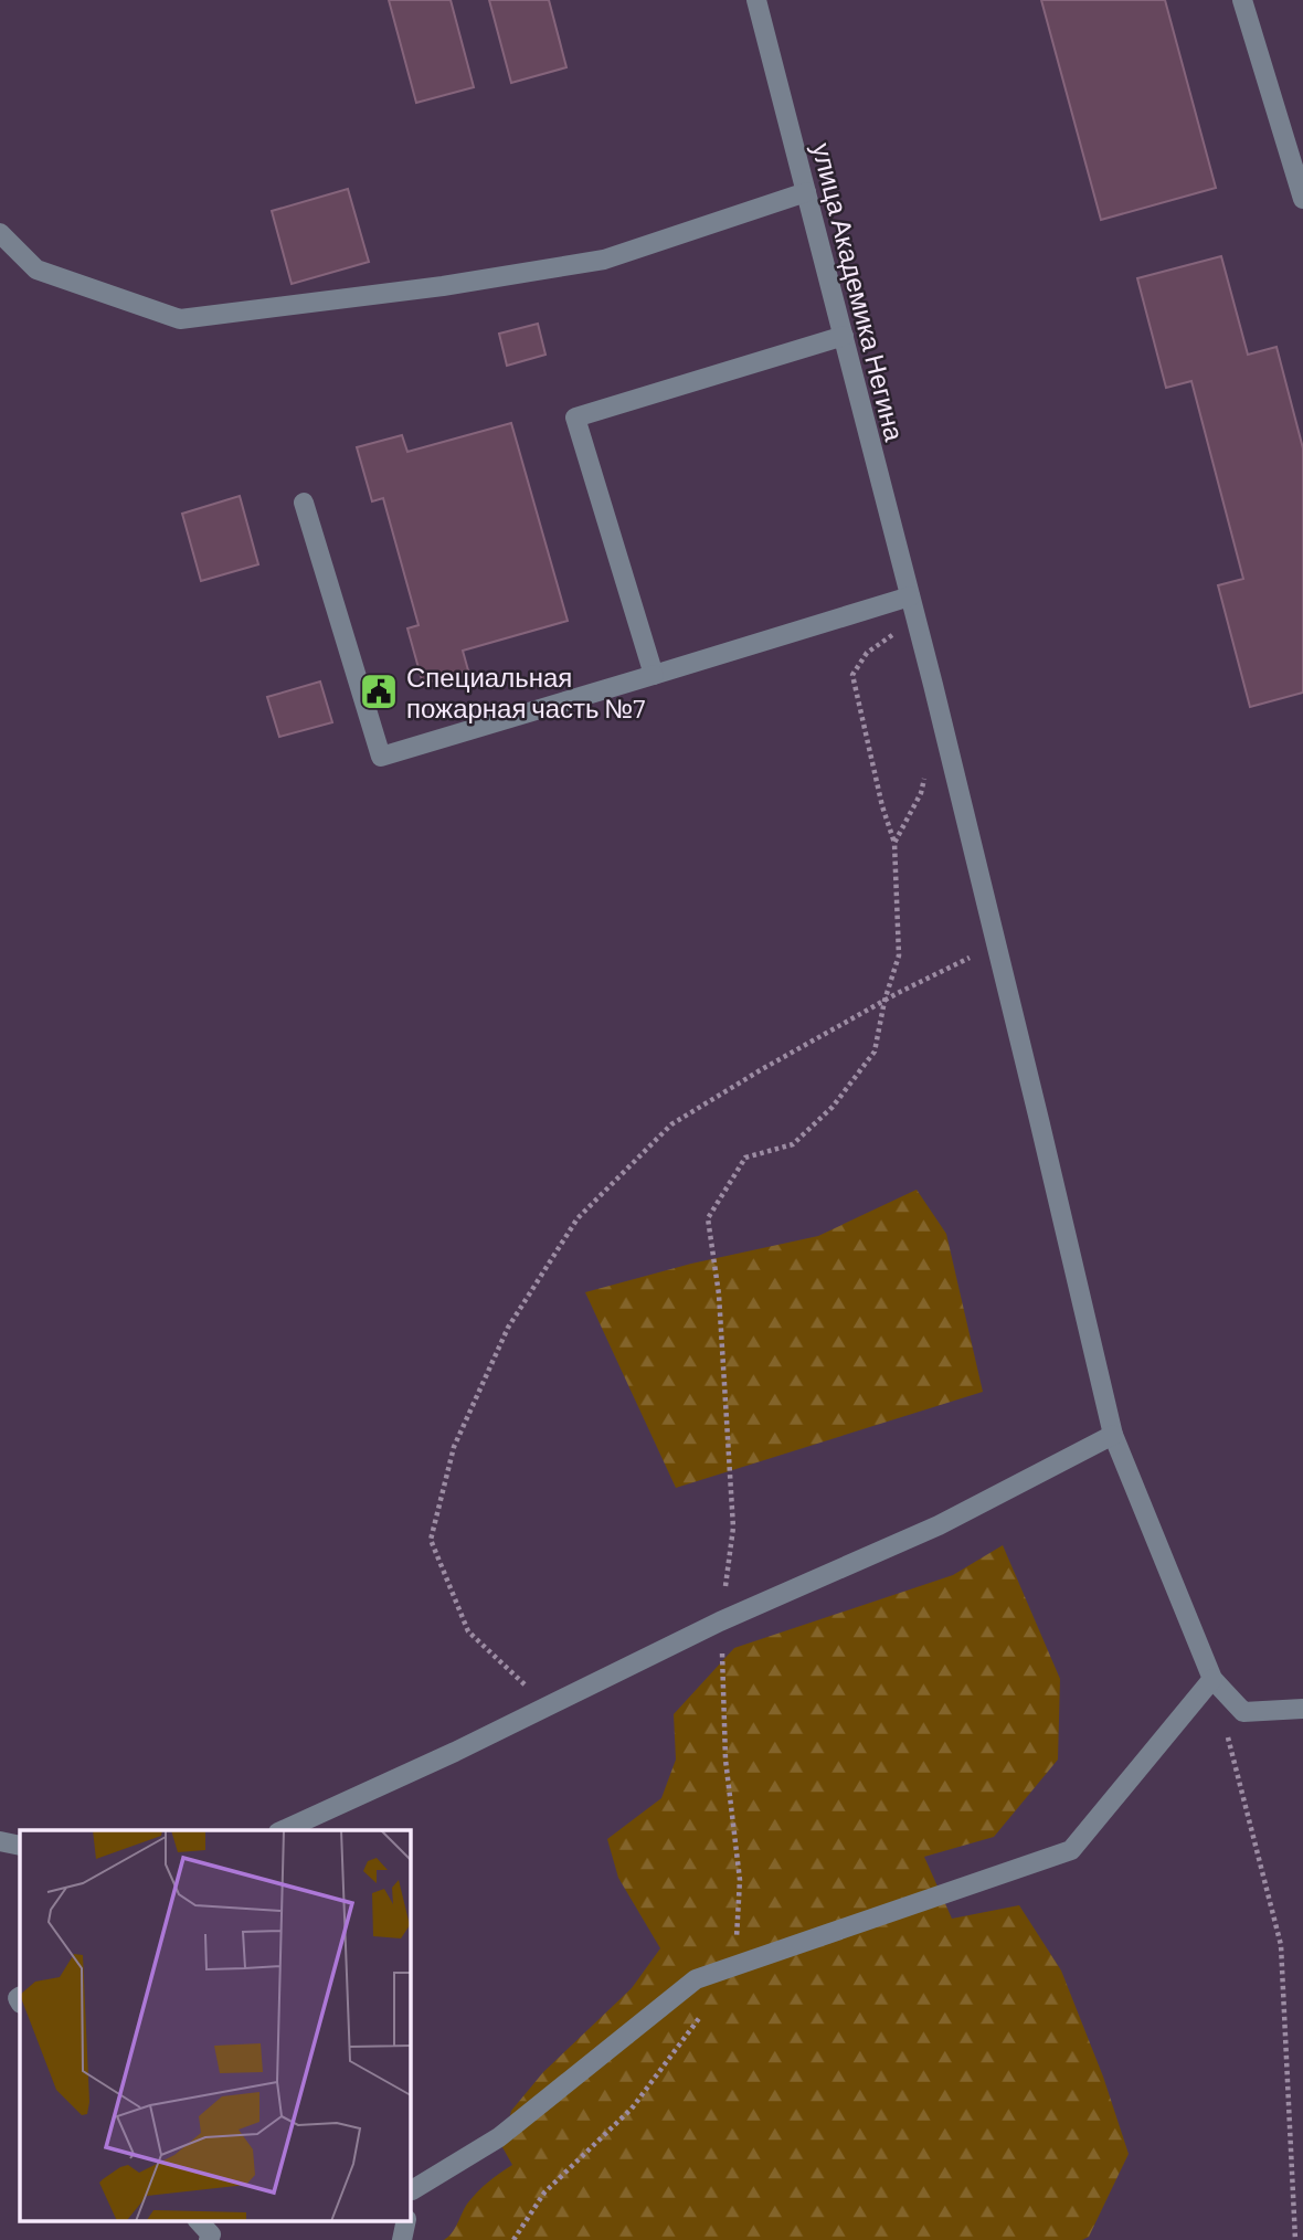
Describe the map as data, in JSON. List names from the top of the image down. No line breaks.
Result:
{"streets":{"lane":["улица Академика Негина"]},"places":{"public building":["Специальная пожарная часть №7"]}}
